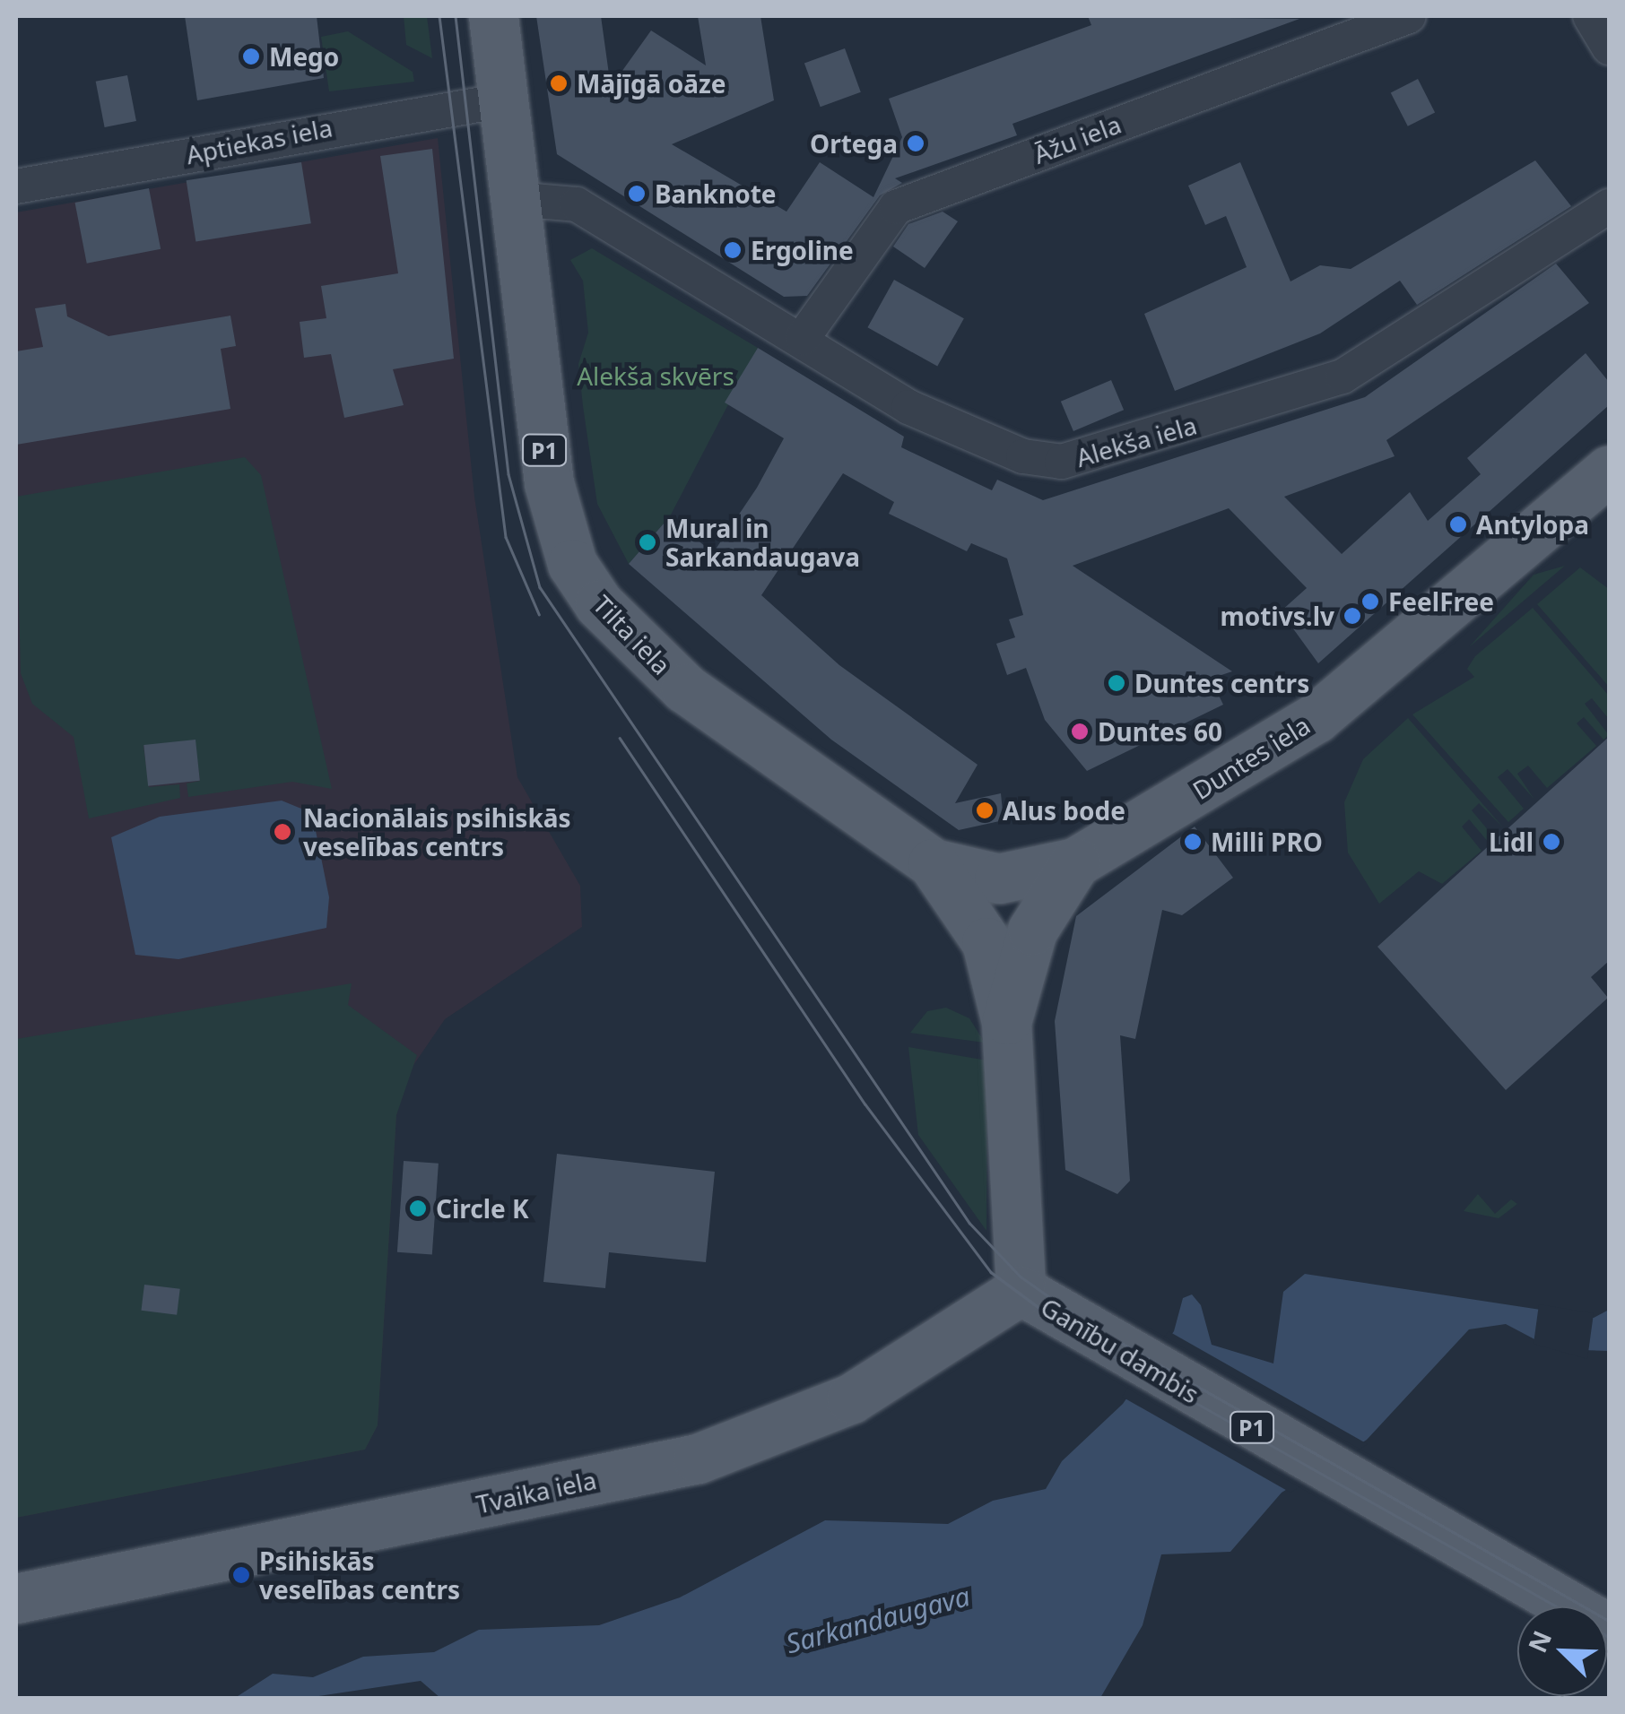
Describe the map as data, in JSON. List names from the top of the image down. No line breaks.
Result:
{"streets":{"main road":["P1","Tilta iela","Duntes iela","Ganību dambis","Tvaika iela"],"street":["Āžu iela","Aptiekas iela","Alekša iela"]},"crossings":[["Āžu iela","Alekša iela"],["Aptiekas iela","Tilta iela"],["Alekša iela","Tilta iela"],["Tilta iela","Duntes iela"],["Tilta iela","Ganību dambis"],["Duntes iela","Ganību dambis"],["Ganību dambis","Tvaika iela"]],"water":["Sarkandaugava"],"parks":["Alekša skvērs"],"places":["Mego","Mājīgā oāze","Ortega","Banknote","Ergoline","Antylopa","Mural in Sarkandaugava","FeelFree","motivs.lv","Duntes centrs","Duntes 60","Alus bode","Nacionālais psihiskās veselības centrs","Milli PRO","Lidl","Circle K","Psihiskās veselības centrs"],"north":"top left"}
